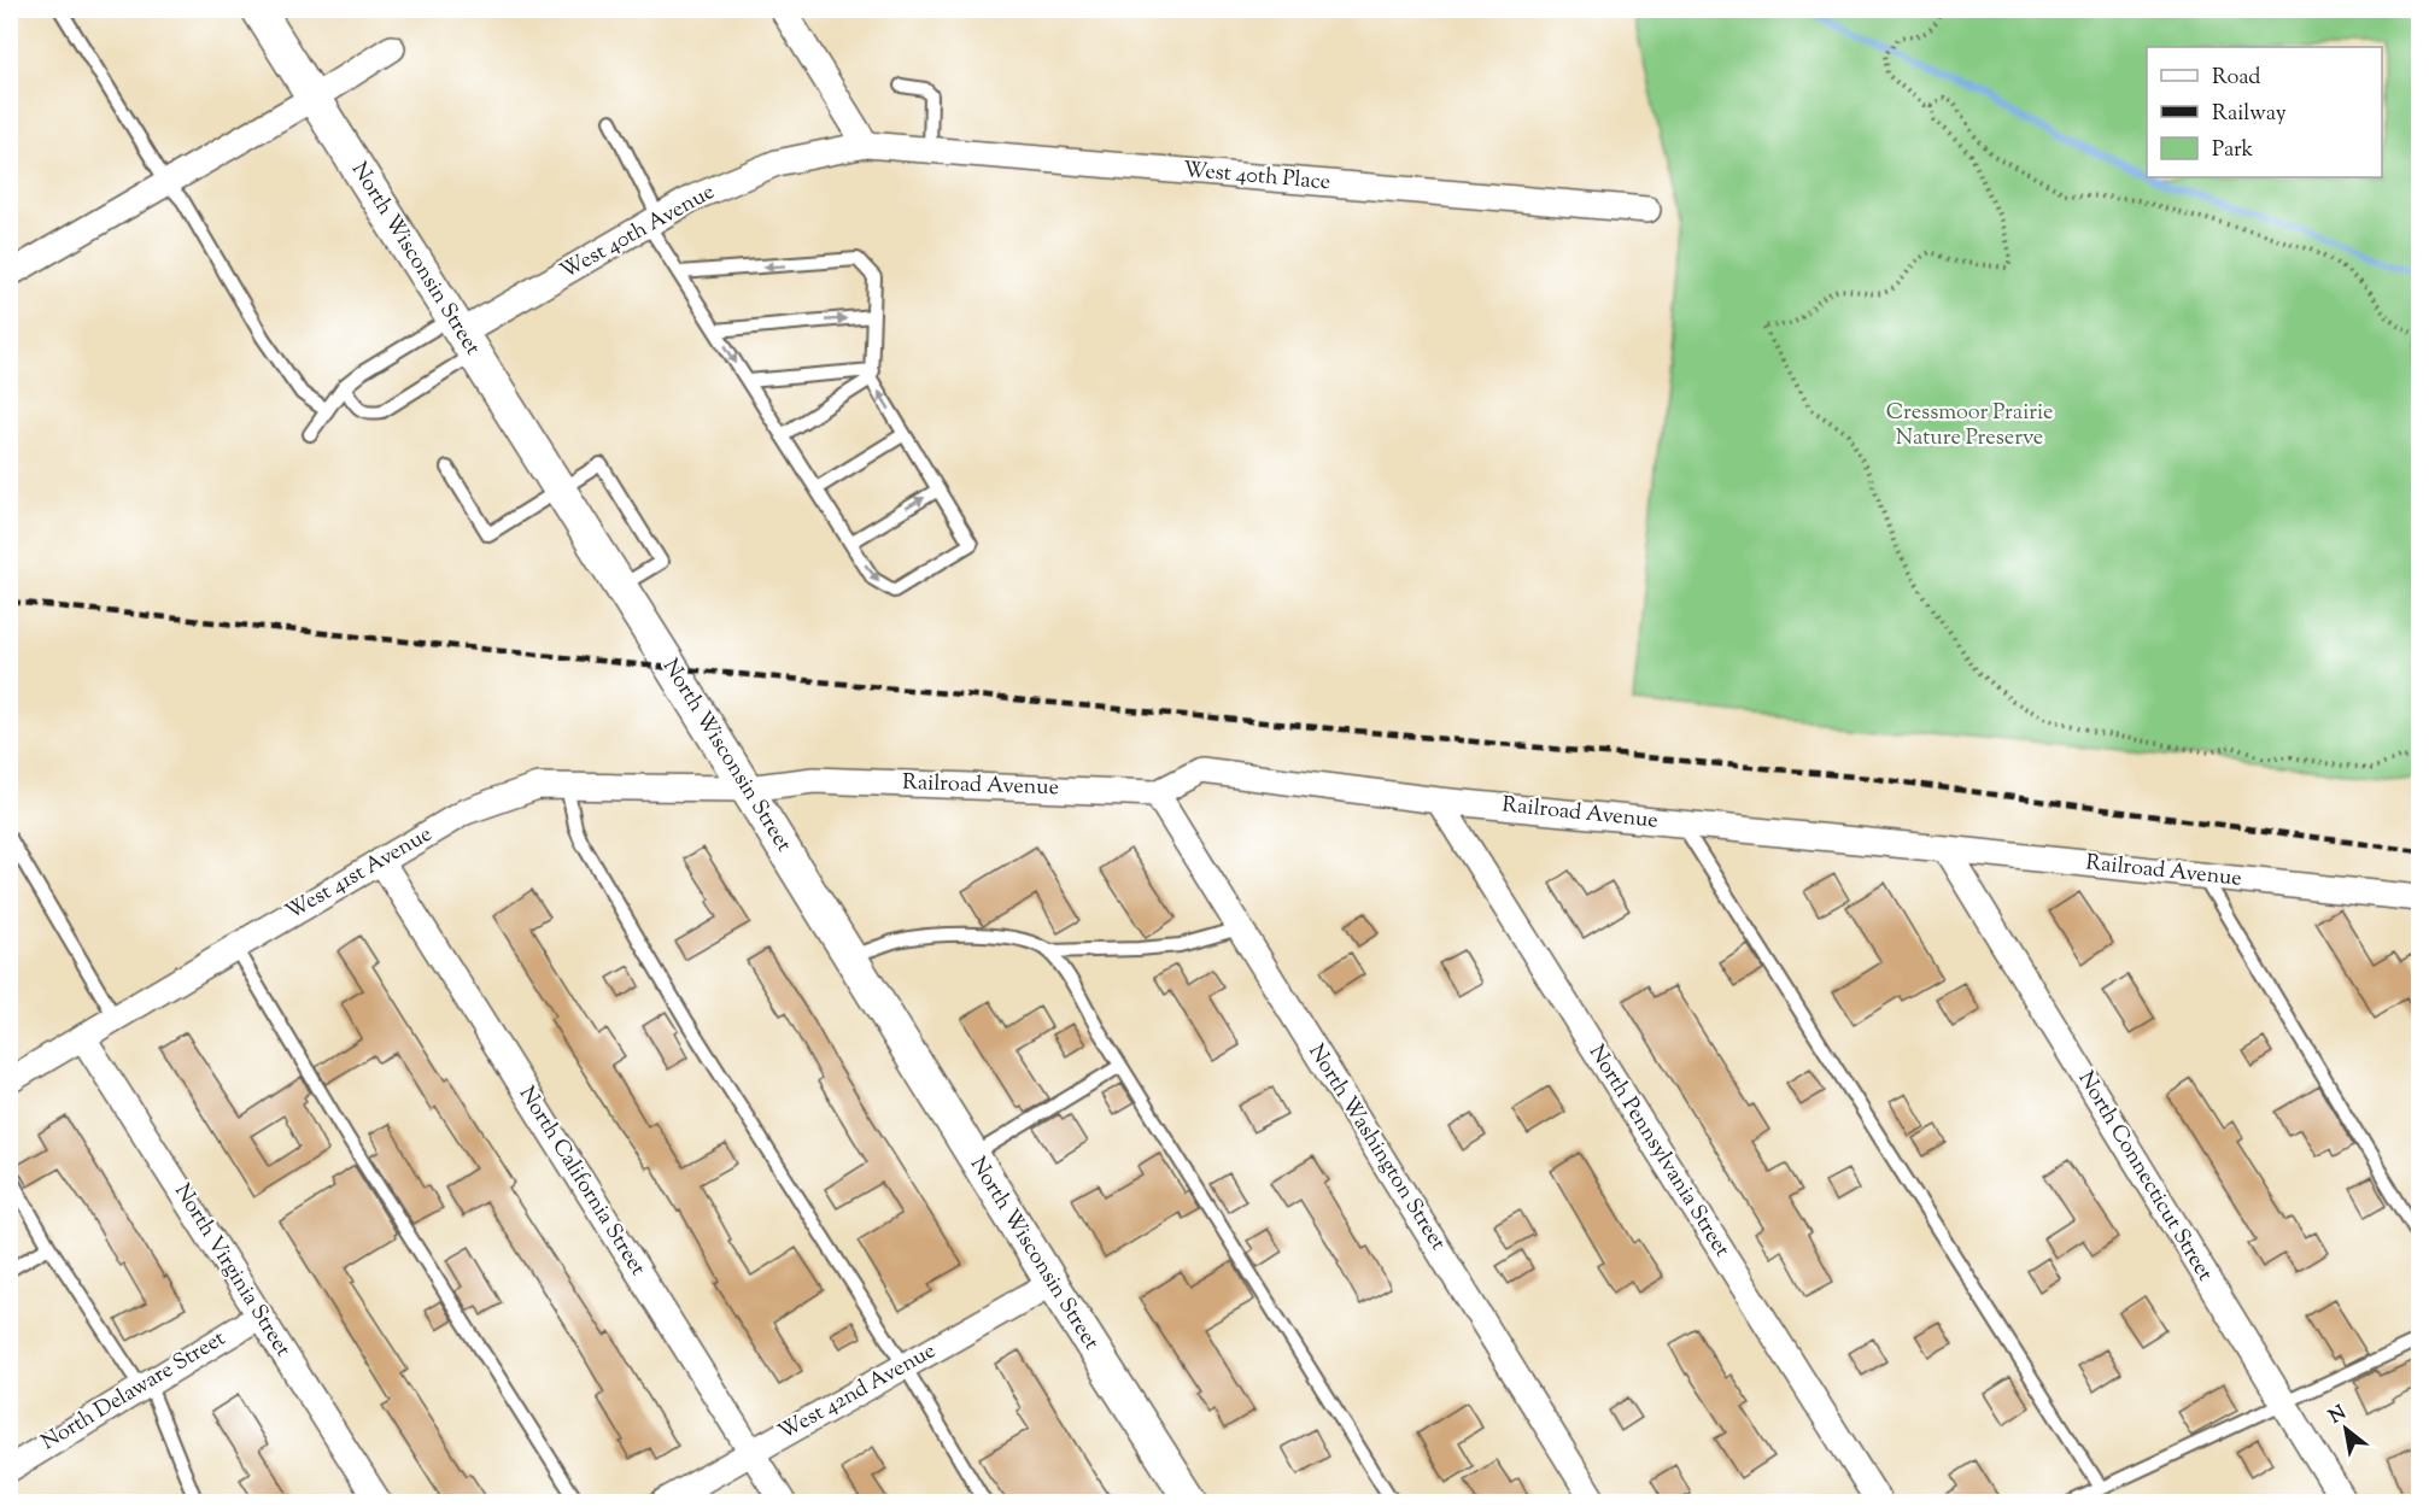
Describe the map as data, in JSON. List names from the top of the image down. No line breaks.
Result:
{"streets":{"street":["West 40th Place","West 40th Avenue","North Wisconsin Street","Railroad Avenue","West 41st Avenue","North Washington Street","North Pennsylvania Street","North Connecticut Street","North California Street","North Virginia Street","North Delaware Street","West 42nd Avenue"]},"crossings":[["West 40th Place","West 40th Avenue"],["West 40th Avenue","North Wisconsin Street"],["North Wisconsin Street","Railroad Avenue"],["North Wisconsin Street","West 41st Avenue"],["North Wisconsin Street","West 42nd Avenue"],["Railroad Avenue","West 41st Avenue"],["Railroad Avenue","North Washington Street"],["Railroad Avenue","North Pennsylvania Street"],["Railroad Avenue","North Connecticut Street"],["West 41st Avenue","North California Street"],["West 41st Avenue","North Virginia Street"],["North California Street","West 42nd Avenue"],["North Virginia Street","North Delaware Street"]],"parks":["Cressmoor Prairie Nature Preserve"],"legend":["Road","Railway","Park"],"north":"top left"}
